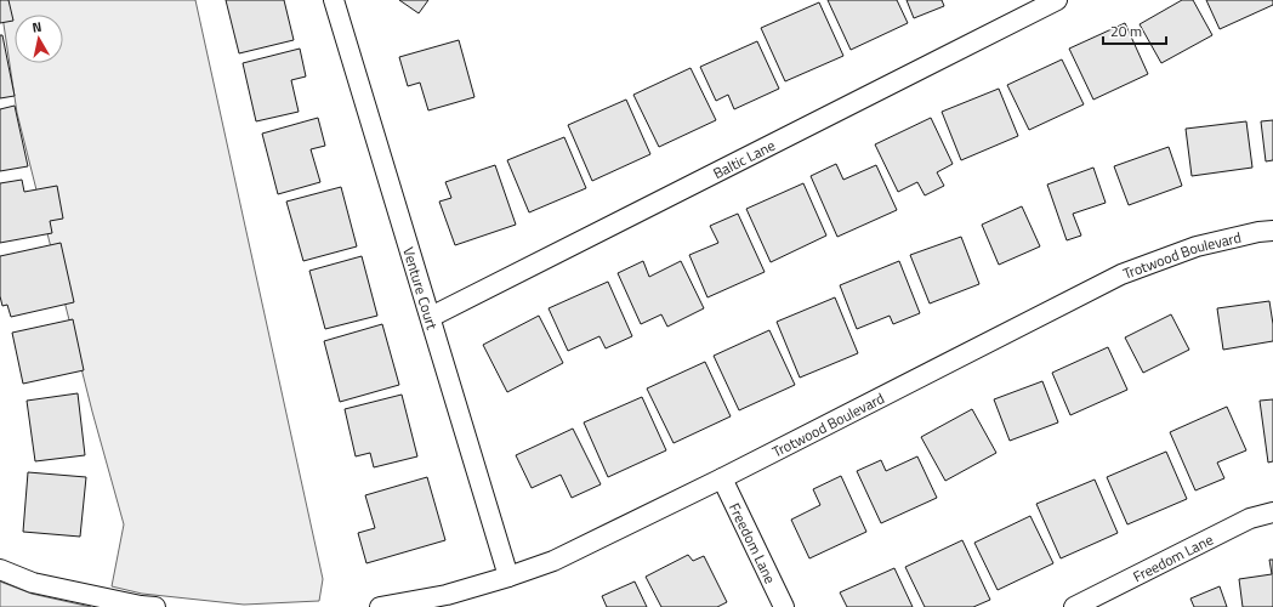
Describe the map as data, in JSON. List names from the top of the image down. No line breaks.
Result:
{"streets":{"street":["Baltic Lane","Trotwood Boulevard","Venture Court","Freedom Lane"]},"crossings":[["Baltic Lane","Venture Court"],["Trotwood Boulevard","Venture Court"],["Trotwood Boulevard","Freedom Lane"]],"scale_bar":"20 m","north":"top"}
